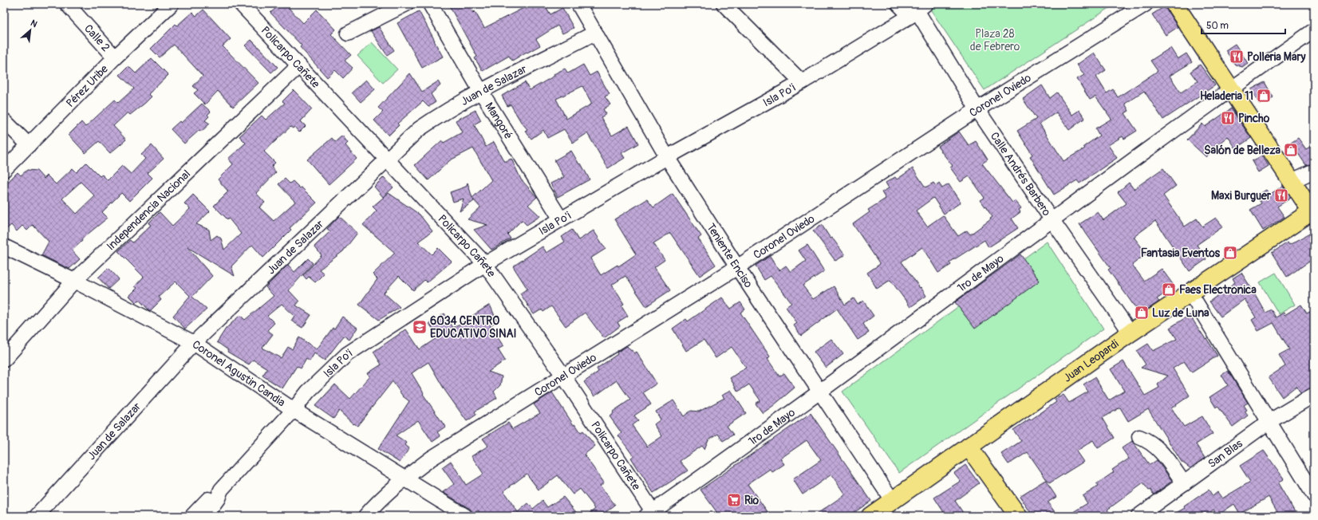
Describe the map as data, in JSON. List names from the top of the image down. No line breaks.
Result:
{"streets":{"main road":["Juan Leopardi"],"street":["Calle 2","Policarpo Cañete","Juan de Salazar","Pérez Uribe","Isla Po'i","Coronel Oviedo","Mangoré","Calle Andrés Barbero","Independencia Nacional","Teniente Enciso","1ro de Mayo","Coronel Agustin Candia","San Blas"]},"crossings":[["Calle 2","Pérez Uribe"],["Policarpo Cañete","Juan de Salazar"],["Policarpo Cañete","Isla Po'i"],["Policarpo Cañete","Coronel Oviedo"],["Policarpo Cañete","Independencia Nacional"],["Policarpo Cañete","1ro de Mayo"],["Juan de Salazar","Mangoré"],["Juan de Salazar","Teniente Enciso"],["Juan de Salazar","Coronel Agustin Candia"],["Isla Po'i","Mangoré"],["Isla Po'i","Calle Andrés Barbero"],["Isla Po'i","Teniente Enciso"],["Isla Po'i","Coronel Agustin Candia"],["Coronel Oviedo","Calle Andrés Barbero"],["Coronel Oviedo","Teniente Enciso"],["Coronel Oviedo","Coronel Agustin Candia"],["Calle Andrés Barbero","1ro de Mayo"],["Calle Andrés Barbero","Juan Leopardi"],["Independencia Nacional","Coronel Agustin Candia"],["Teniente Enciso","1ro de Mayo"],["Teniente Enciso","Juan Leopardi"]],"parks":["Plaza 28 de Febrero"],"places":{"restaurant":["Polleria Mary","Pincho","Maxi Burguer"],"shop":["Heladeria 11","Salón de Belleza","Fantasia Eventos","Faes Electronica","Luz de Luna"],"school or university":["6034 CENTRO EDUCATIVO SINAI"],"supermarket":["Rio"]},"scale_bar":"50 m","north":"top right"}
